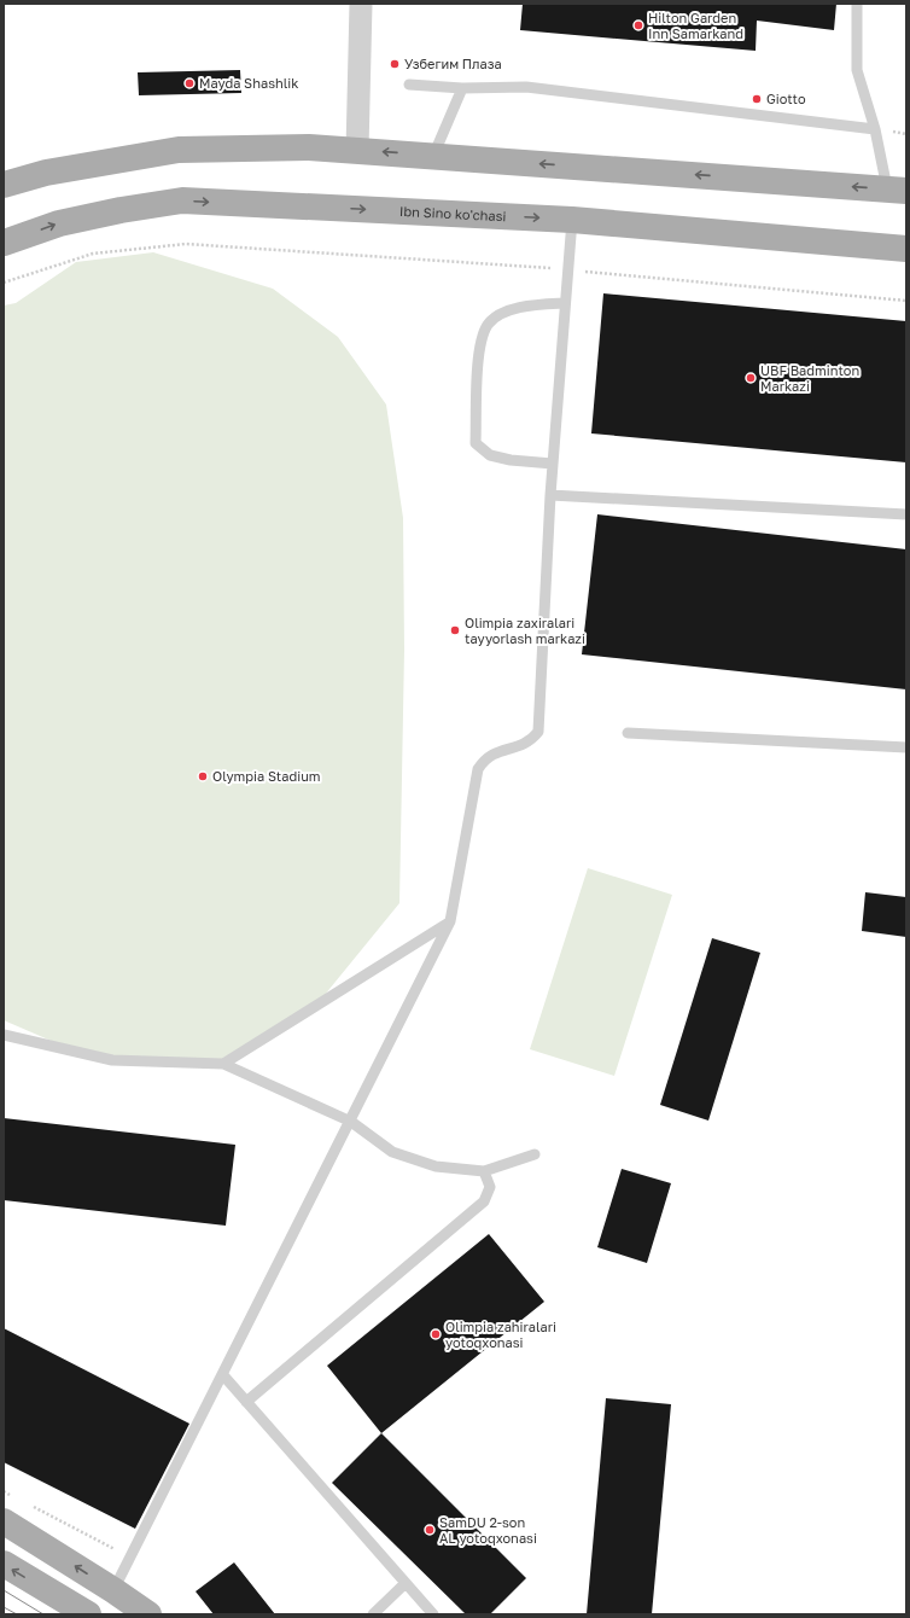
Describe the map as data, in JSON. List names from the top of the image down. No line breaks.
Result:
{"streets":{"main road":["Ibn Sino ko'chasi"]},"places":["Hilton Garden Inn Samarkand","Узбегим Плаза","Mayda Shashlik","Giotto","UBF Badminton Markazi","Olimpia zaxiralari tayyorlash markazi","Olympia Stadium","Olimpia zahiralari yotoqxonasi","SamDU 2-son AL yotoqxonasi"]}
